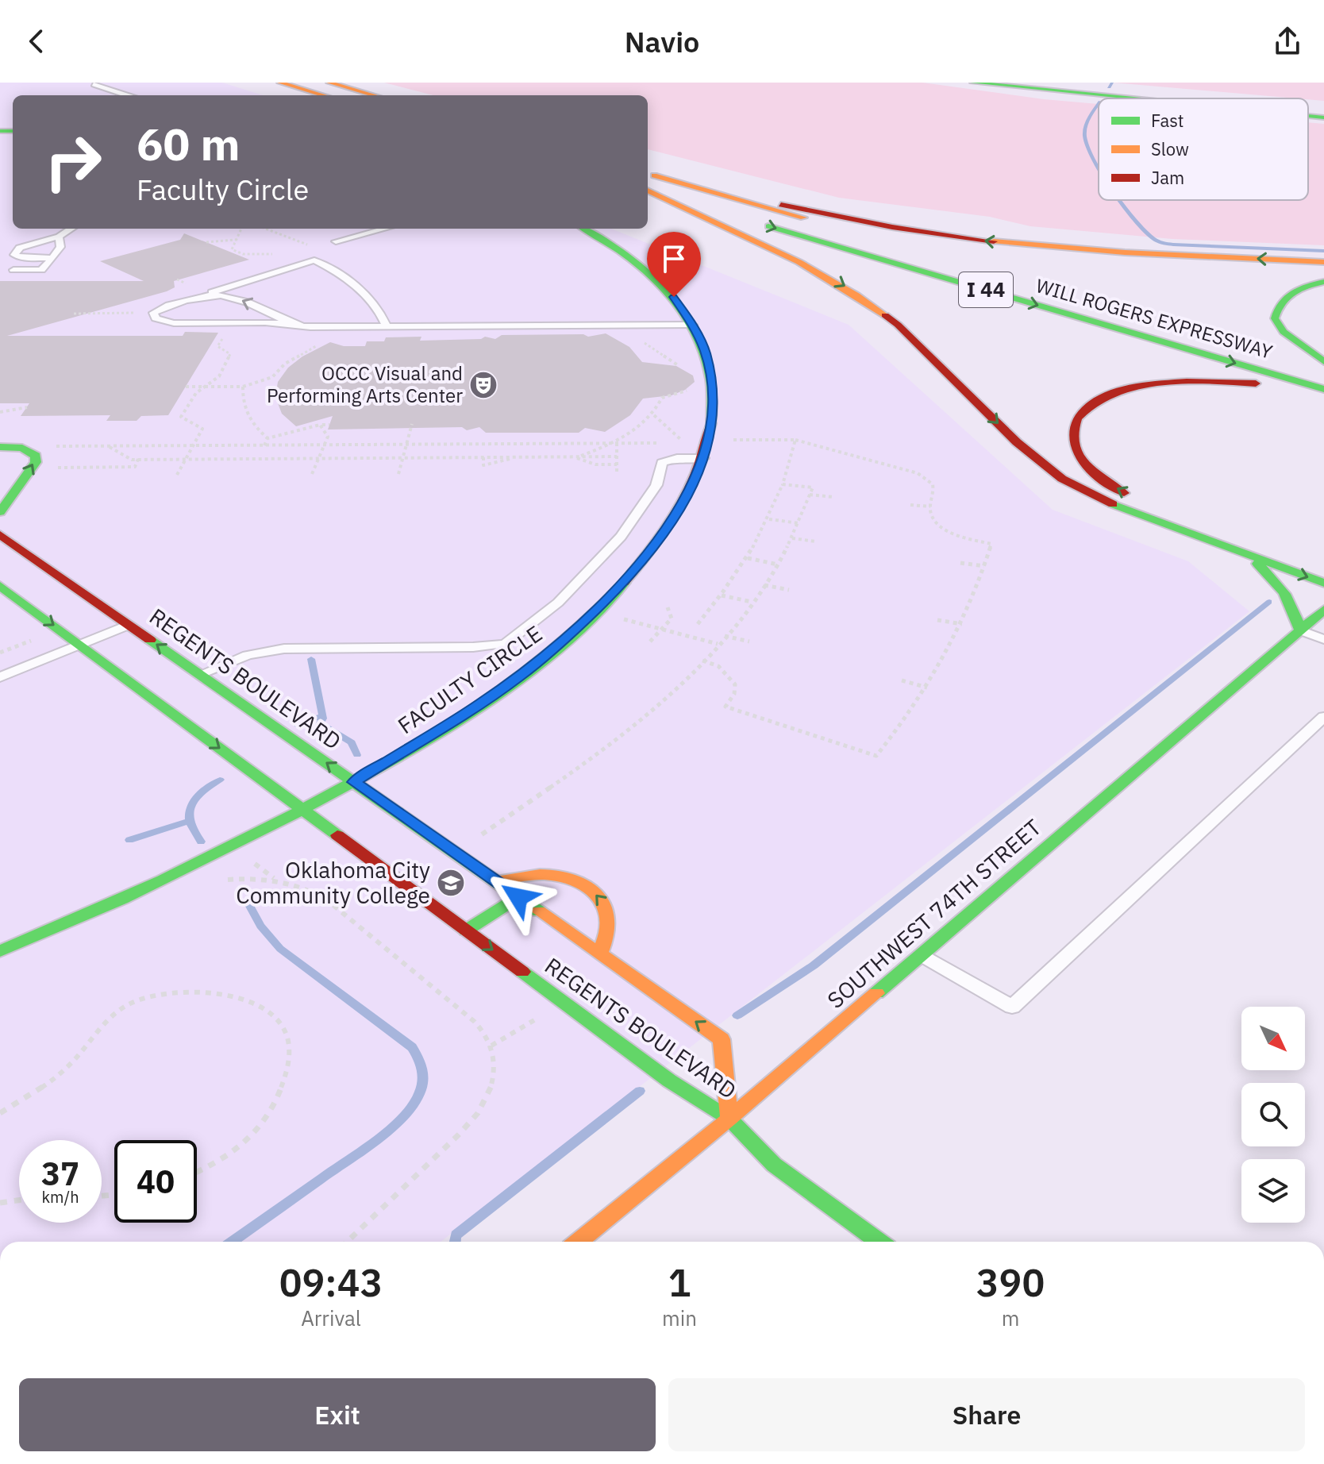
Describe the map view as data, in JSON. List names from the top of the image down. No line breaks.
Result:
{"streets":{"main road":["I 44","WILL ROGERS EXPRESSWAY","REGENTS BOULEVARD","FACULTY CIRCLE","SOUTHWEST 74TH STREET"]},"crossings":[["REGENTS BOULEVARD","FACULTY CIRCLE"],["REGENTS BOULEVARD","SOUTHWEST 74TH STREET"]],"places":{"theatre":["OCCC Visual and Performing Arts Center"],"school or university":["Oklahoma City Community College"]},"legend":["Fast","Slow","Jam"],"north":"bottom right","page":{"header":"Navio","turn":["60 m","Faculty Circle"],"speed":"37 km/h","limit":"40","eta":["09:43","Arrival","1","min","390","m"],"buttons":["Exit","Share"]}}
